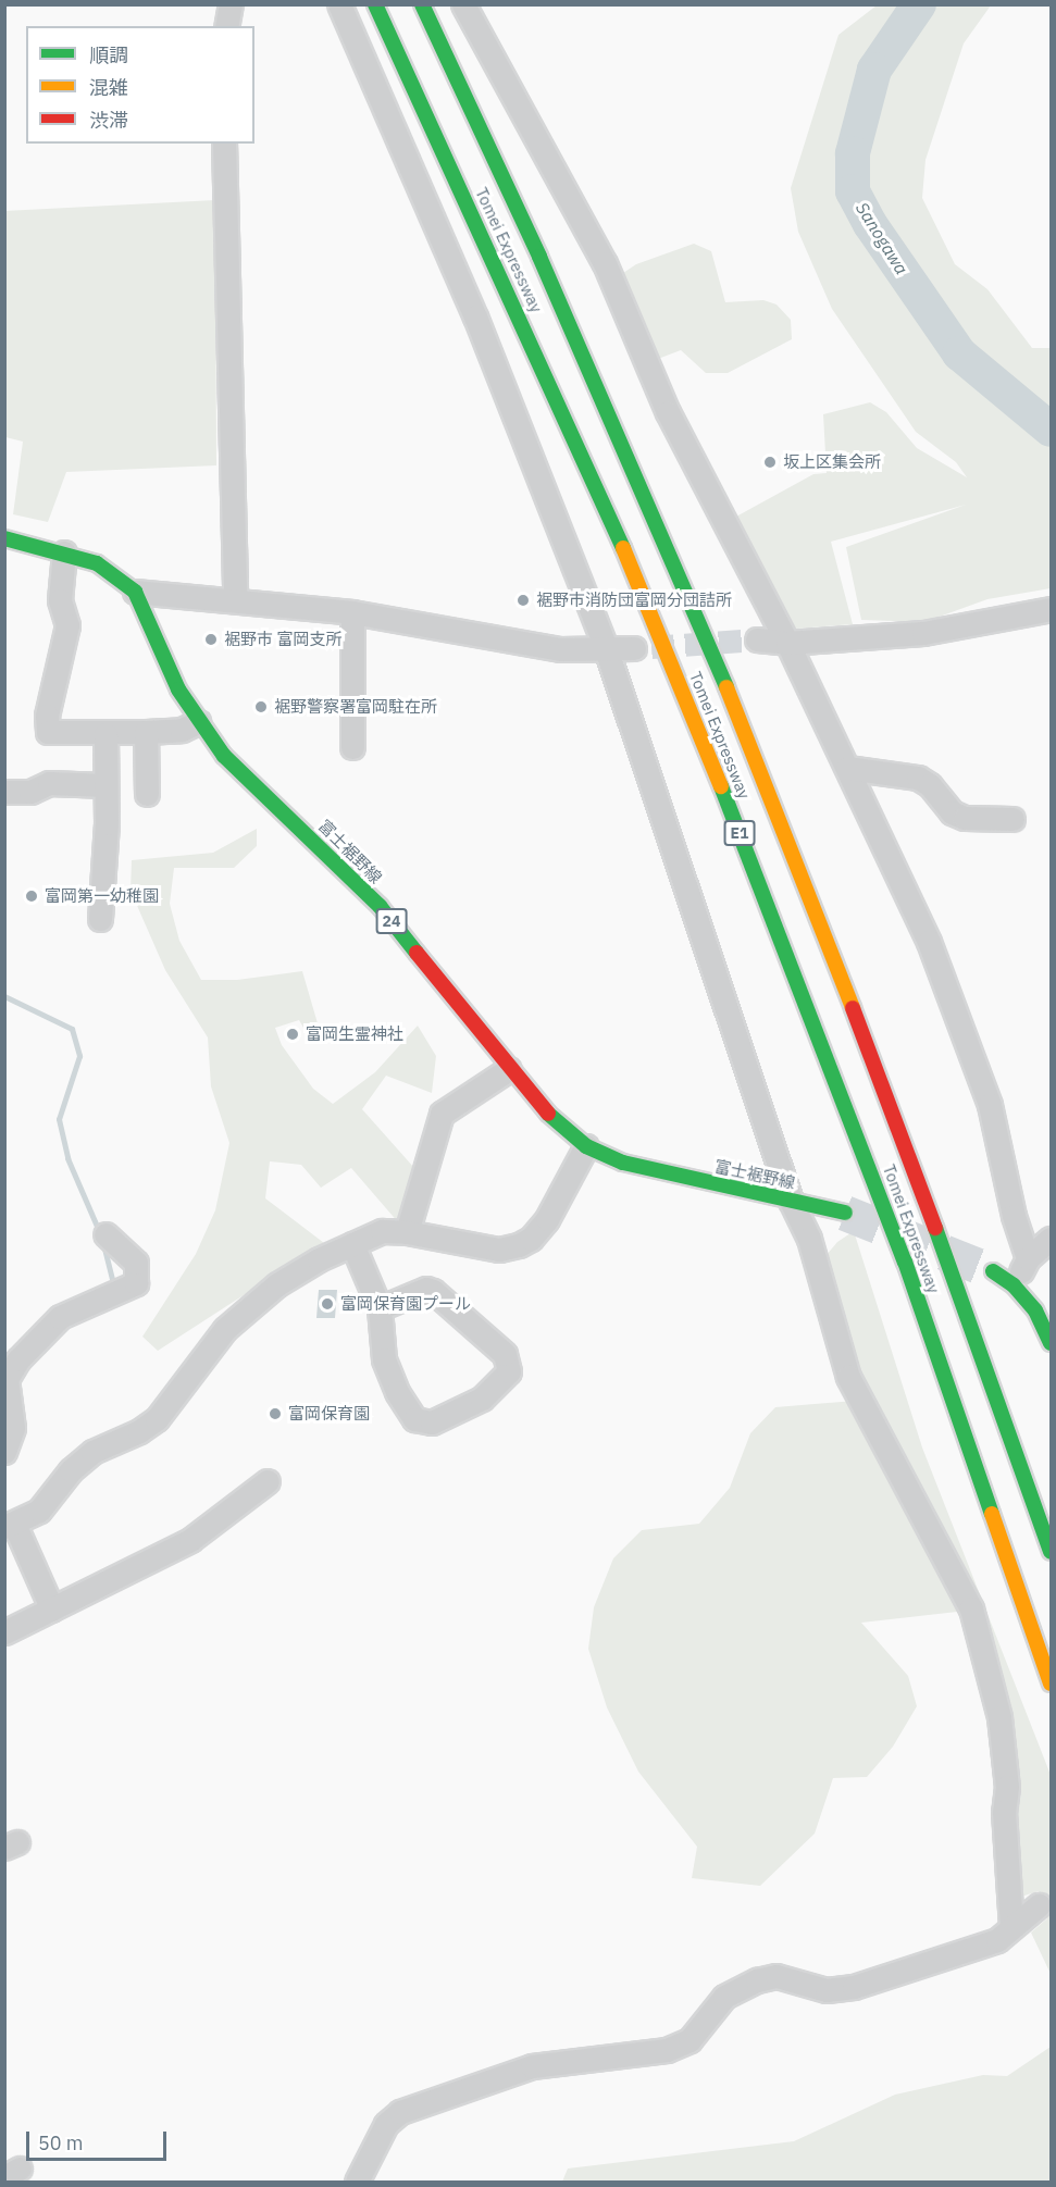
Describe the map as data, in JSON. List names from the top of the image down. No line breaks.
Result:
{"streets":{"main road":["Tomei Expressway","E1","富士裾野線","24"]},"water":["Sanogawa"],"places":["坂上区集会所","裾野市消防団富岡分団詰所","裾野市 富岡支所","裾野警察署富岡駐在所","富岡第一幼稚園","富岡生霊神社","富岡保育園プール","富岡保育園"],"legend":["順調","混雑","渋滞"],"scale_bar":"50 m"}
